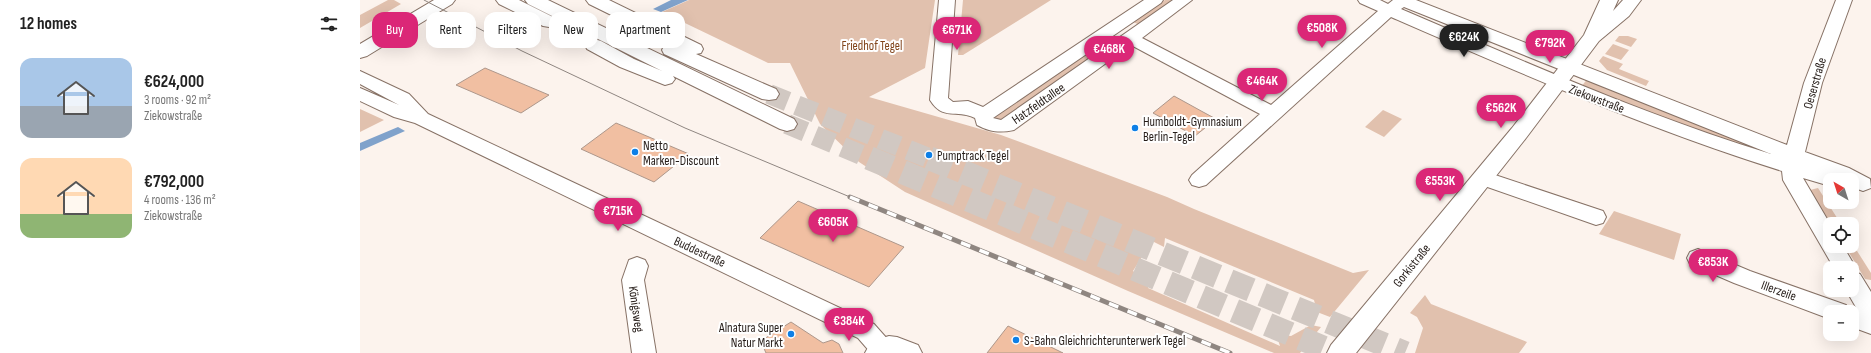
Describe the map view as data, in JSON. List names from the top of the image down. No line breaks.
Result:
{"streets":{"main road":["Buddestraße","Gorkistraße"],"street":["Oeserstraße","Ziekowstraße","Hatzfeldtallee","Illerzeile","Königsweg"]},"crossings":[["Oeserstraße","Ziekowstraße"],["Ziekowstraße","Gorkistraße"]],"parks":["Friedhof Tegel"],"places":["Humboldt-Gymnasium Berlin-Tegel","Netto Marken-Discount","Pumptrack Tegel","Alnatura Super Natur Markt","S-Bahn Gleichrichterunterwerk Tegel"],"north":"top left","page":{"heading":"12 homes","chip":["Buy","Rent","Filters","New","Apartment"],"price":["€508K","€671K","€624K","€792K","€468K","€464K","€562K","€553K","€715K","€605K","€853K","€384K"],"list":[{"name":"€624,000","note":"3 rooms · 92 m² · Ziekowstraße"},{"name":"€792,000","note":"4 rooms · 136 m² · Ziekowstraße"}],"map_buttons":["+","−"]}}
